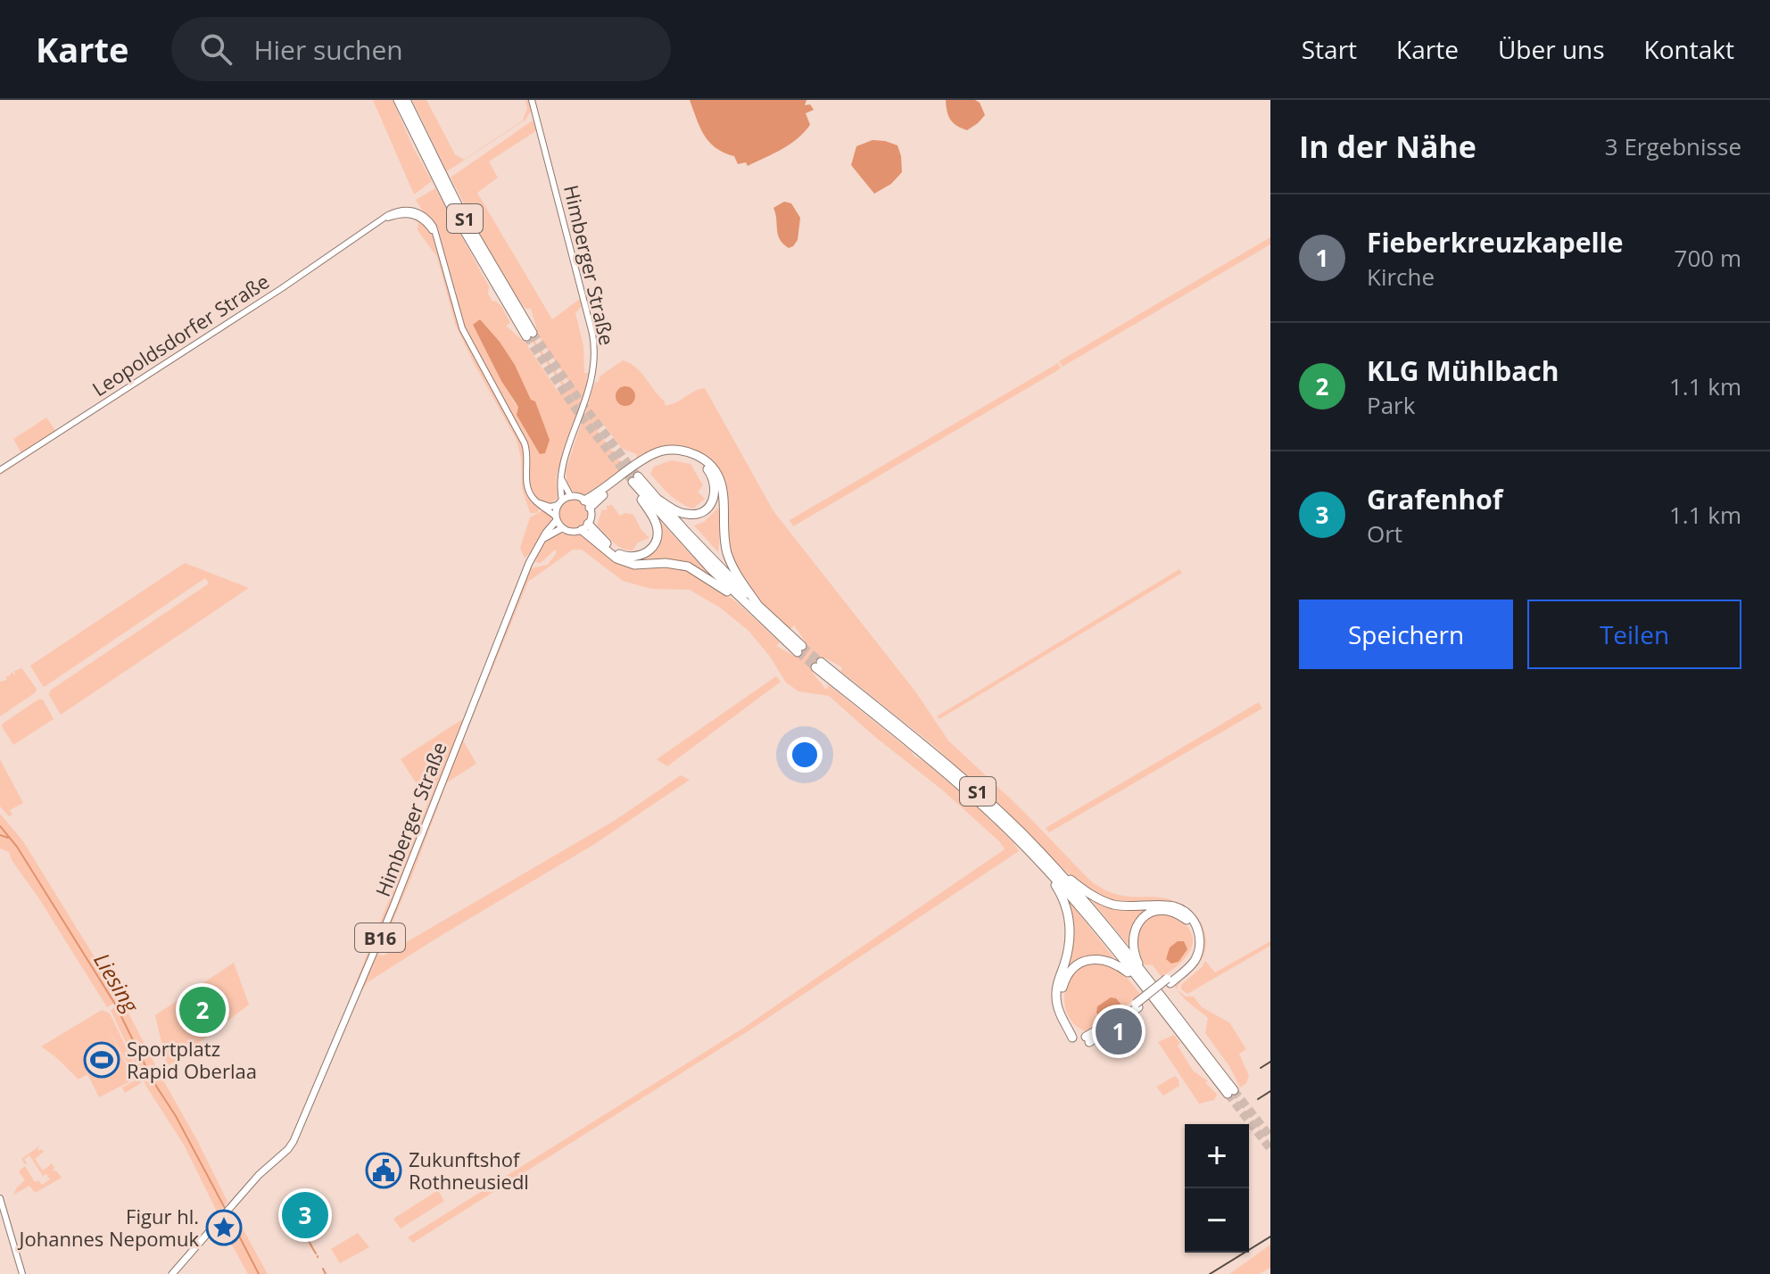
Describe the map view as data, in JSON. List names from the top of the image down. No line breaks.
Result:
{"streets":{"highway":["S1"],"main road":["Himberger Straße","Leopoldsdorfer Straße","B16"]},"water":["Liesing"],"places":{"sports":["Sportplatz Rapid Oberlaa"],"public building":["Zukunftshof Rothneusiedl"],"place":["Figur hl. Johannes Nepomuk"]},"page":{"header":"Karte","search":"Hier suchen","nav":["Start","Karte","Über uns","Kontakt"],"heading":["In der Nähe","3 Ergebnisse"],"list":[{"mark":"1","name":"Fieberkreuzkapelle","note":"Kirche","value":"700 m"},{"mark":"2","name":"KLG Mühlbach","note":"Park","value":"1.1 km"},{"mark":"3","name":"Grafenhof","note":"Ort","value":"1.1 km"}],"buttons":["Speichern","Teilen"],"pins":["2","1","3"],"map_buttons":["+","−"]}}
